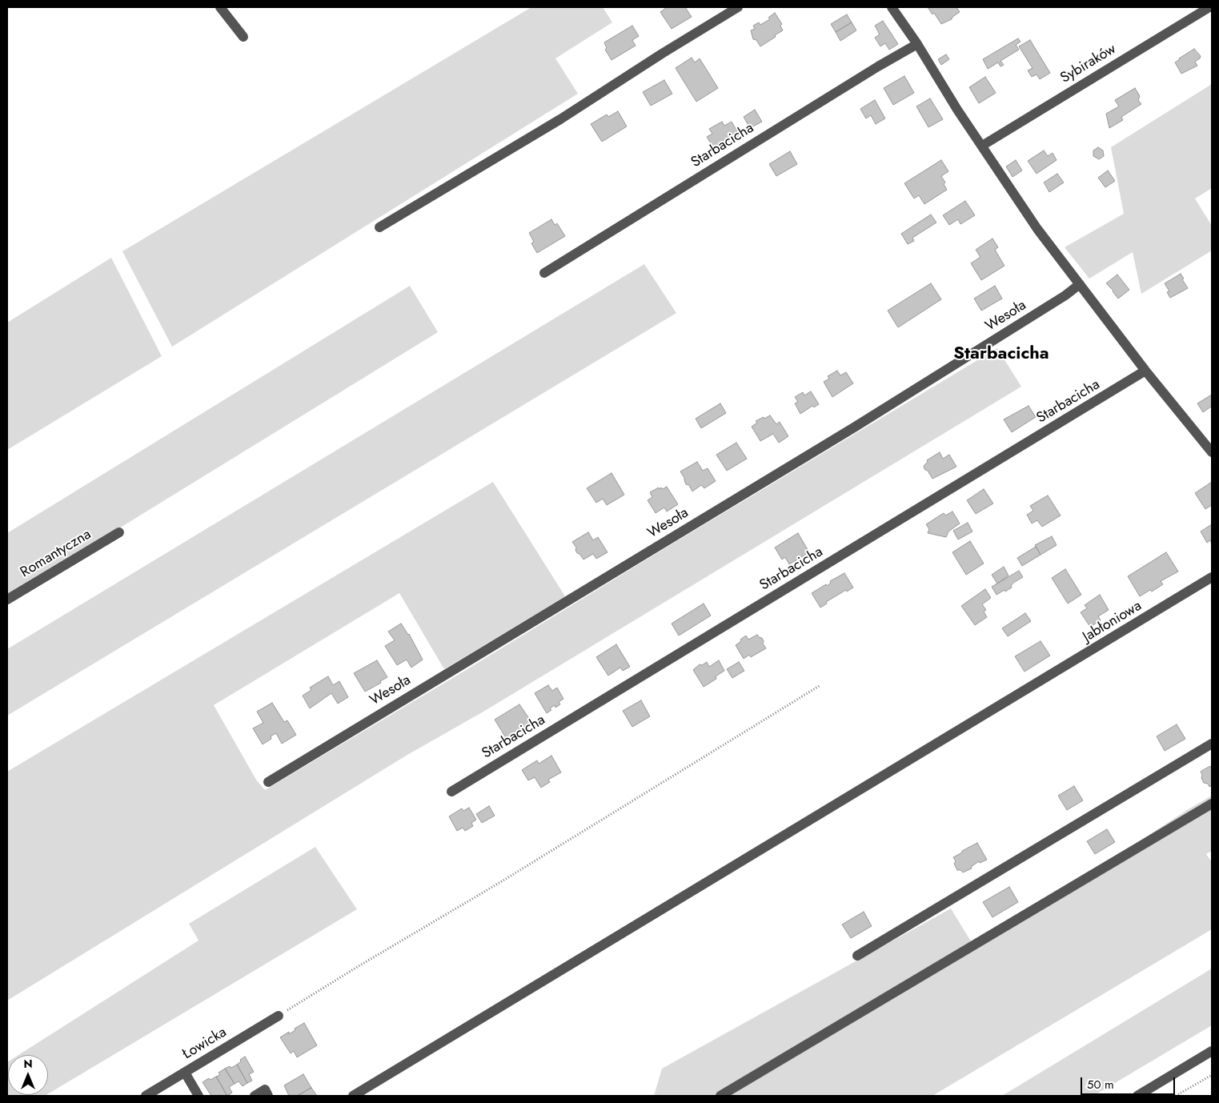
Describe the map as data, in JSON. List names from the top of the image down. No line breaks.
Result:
{"streets":{"street":["Sybiraków","Starbacicha","Wesoła","Romantyczna","Jabłoniowa","Łowicka"]},"districts":["Starbacicha"],"scale_bar":"50 m","north":"top"}
